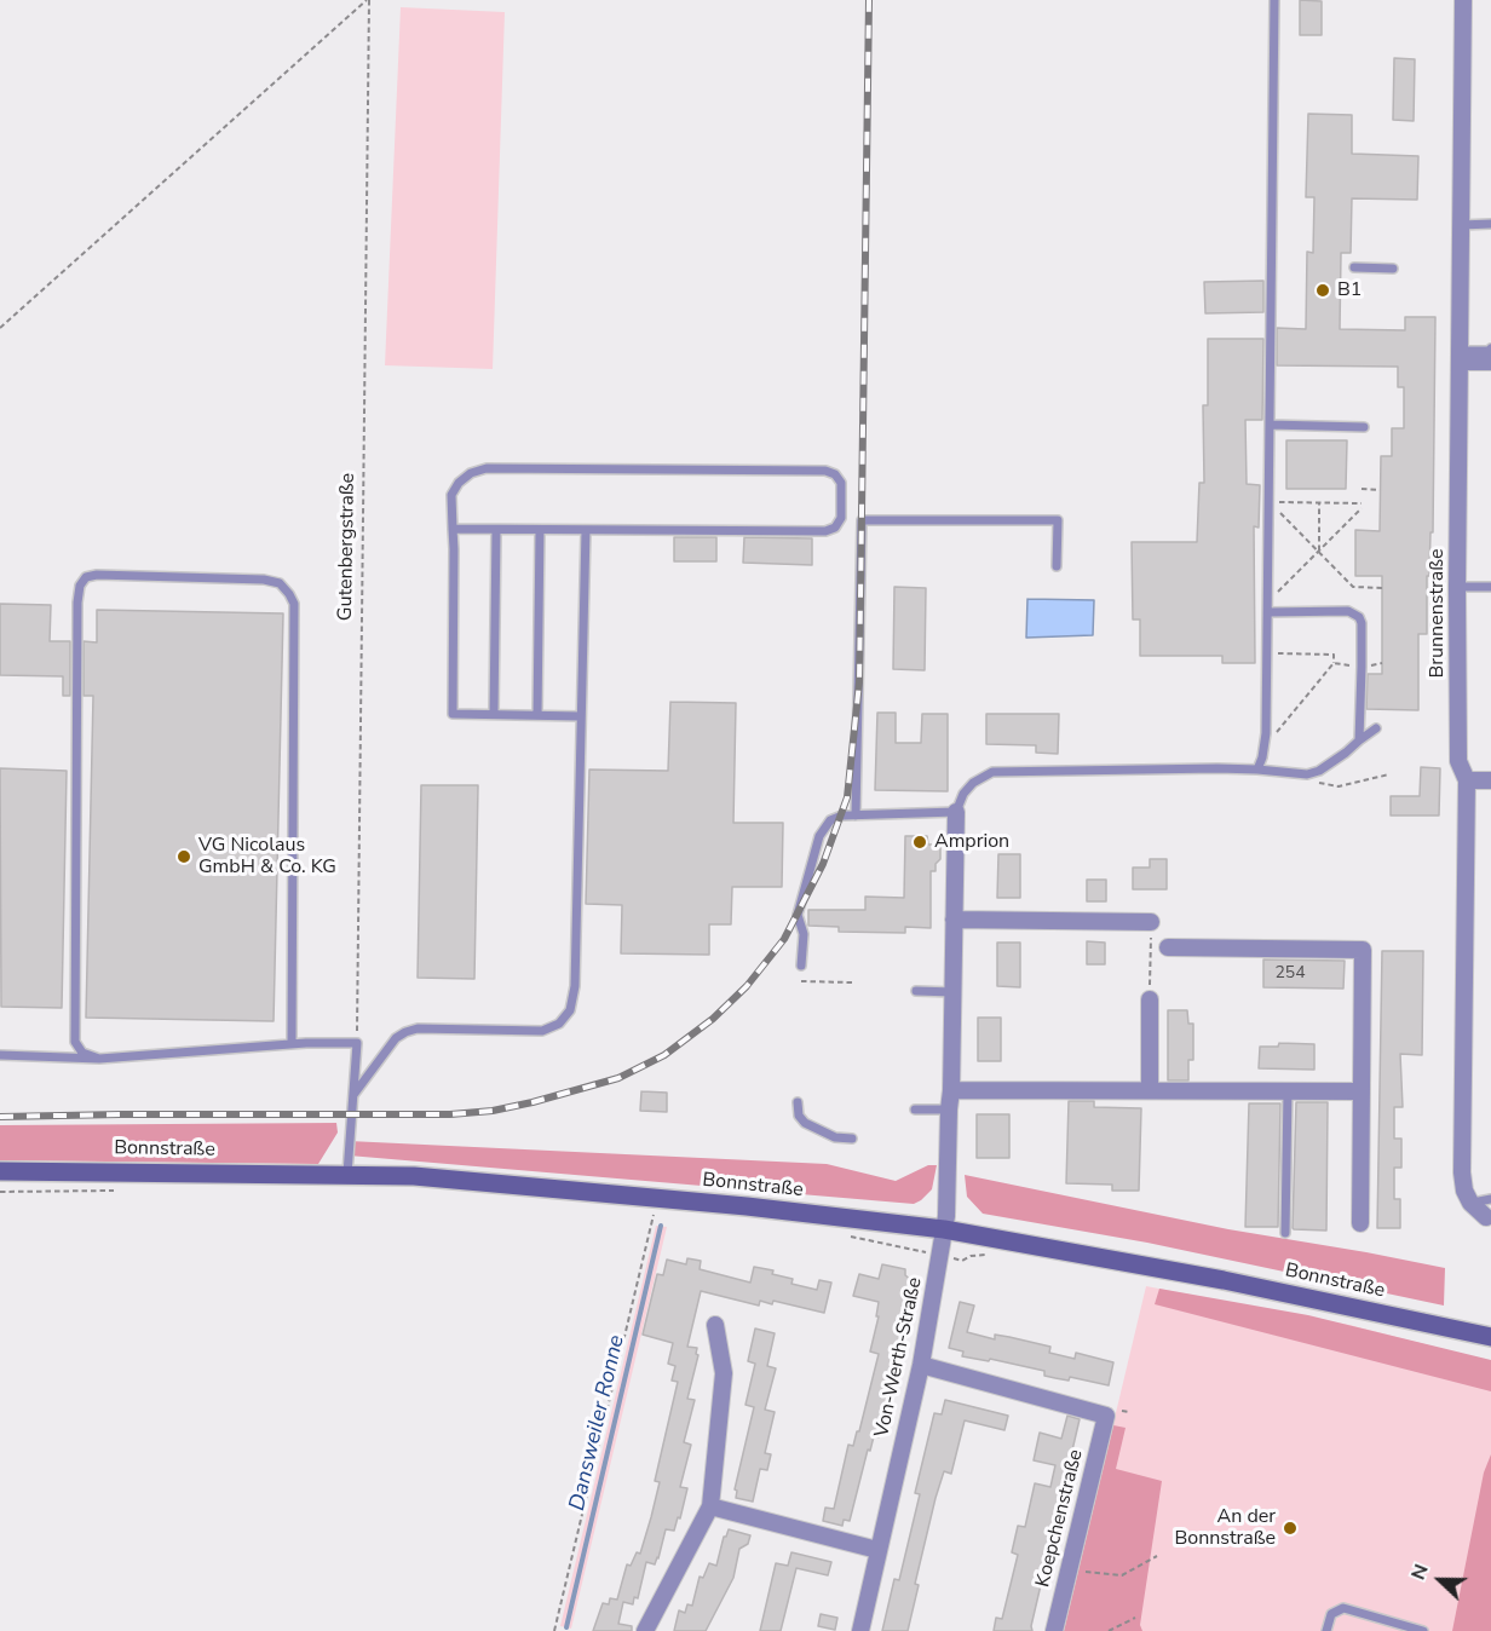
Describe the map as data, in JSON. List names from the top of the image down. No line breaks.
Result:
{"streets":{"main road":["Bonnstraße"],"street":["Brunnenstraße","Von-Werth-Straße","Koepchenstraße"],"path":["Gutenbergstraße"]},"crossings":[["Bonnstraße","Von-Werth-Straße"],["Von-Werth-Straße","Koepchenstraße"]],"water":["Dansweiler Ronne"],"places":["B1","Amprion","VG Nicolaus GmbH & Co. KG","An der Bonnstraße"],"house_numbers":["254"],"north":"left"}
